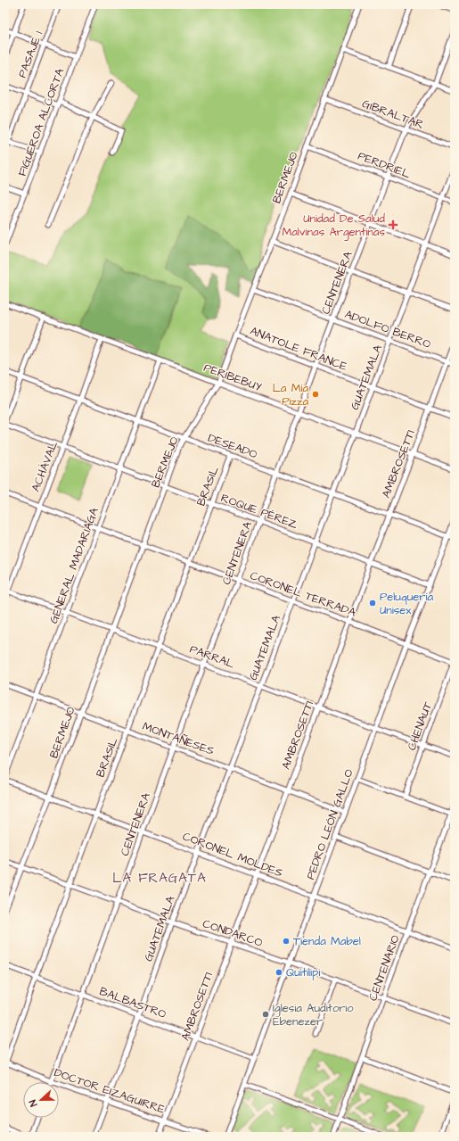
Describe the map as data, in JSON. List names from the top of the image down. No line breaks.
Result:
{"streets":{"street":["PASAJE 1","GIBRALTAR","FIGUEROA ALCORTA","PERDRIEL","BERMEJO","CENTENERA","ADOLFO BERRO","ANATOLE FRANCE","PERIBEBUY","GUATEMALA","DESEADO","AMBROSETTI","ACHÁVAL","BRASIL","ROQUE PÉREZ","GENERAL MADARIAGA","CORONEL TERRADA","PARRAL","CHENAUT","MONTAÑESES","PEDRO LEÓN GALLO","CORONEL MOLDES","CONDARCO","CENTENARIO","BALBASTRO","DOCTOR EIZAGUIRRE"]},"crossings":[["GIBRALTAR","BERMEJO"],["GIBRALTAR","CENTENERA"],["PERDRIEL","BERMEJO"],["PERDRIEL","CENTENERA"],["PERDRIEL","GUATEMALA"],["BERMEJO","ADOLFO BERRO"],["BERMEJO","ANATOLE FRANCE"],["BERMEJO","PERIBEBUY"],["BERMEJO","DESEADO"],["BERMEJO","ROQUE PÉREZ"],["BERMEJO","CORONEL TERRADA"],["BERMEJO","PARRAL"],["BERMEJO","MONTAÑESES"],["BERMEJO","CORONEL MOLDES"],["BERMEJO","CONDARCO"],["CENTENERA","ADOLFO BERRO"],["CENTENERA","ANATOLE FRANCE"],["CENTENERA","PERIBEBUY"],["CENTENERA","DESEADO"],["CENTENERA","ROQUE PÉREZ"],["CENTENERA","CORONEL TERRADA"],["CENTENERA","PARRAL"],["CENTENERA","MONTAÑESES"],["CENTENERA","CORONEL MOLDES"],["CENTENERA","CONDARCO"],["CENTENERA","BALBASTRO"],["CENTENERA","DOCTOR EIZAGUIRRE"],["ADOLFO BERRO","GUATEMALA"],["ADOLFO BERRO","AMBROSETTI"],["ANATOLE FRANCE","GUATEMALA"],["ANATOLE FRANCE","AMBROSETTI"],["PERIBEBUY","GUATEMALA"],["PERIBEBUY","AMBROSETTI"],["PERIBEBUY","ACHÁVAL"],["PERIBEBUY","GENERAL MADARIAGA"],["GUATEMALA","DESEADO"],["GUATEMALA","ROQUE PÉREZ"],["GUATEMALA","CORONEL TERRADA"],["GUATEMALA","PARRAL"],["GUATEMALA","MONTAÑESES"],["GUATEMALA","CORONEL MOLDES"],["GUATEMALA","CONDARCO"],["GUATEMALA","BALBASTRO"],["GUATEMALA","DOCTOR EIZAGUIRRE"],["DESEADO","AMBROSETTI"],["DESEADO","ACHÁVAL"],["DESEADO","BRASIL"],["DESEADO","GENERAL MADARIAGA"],["DESEADO","PEDRO LEÓN GALLO"],["AMBROSETTI","ROQUE PÉREZ"],["AMBROSETTI","CORONEL TERRADA"],["AMBROSETTI","PARRAL"],["AMBROSETTI","MONTAÑESES"],["AMBROSETTI","CORONEL MOLDES"],["AMBROSETTI","CONDARCO"],["AMBROSETTI","BALBASTRO"],["AMBROSETTI","DOCTOR EIZAGUIRRE"],["ACHÁVAL","ROQUE PÉREZ"],["ACHÁVAL","CORONEL TERRADA"],["ACHÁVAL","PARRAL"],["BRASIL","ROQUE PÉREZ"],["BRASIL","CORONEL TERRADA"],["BRASIL","PARRAL"],["BRASIL","MONTAÑESES"],["BRASIL","CORONEL MOLDES"],["BRASIL","CONDARCO"],["BRASIL","BALBASTRO"],["BRASIL","DOCTOR EIZAGUIRRE"],["ROQUE PÉREZ","GENERAL MADARIAGA"],["ROQUE PÉREZ","PEDRO LEÓN GALLO"],["GENERAL MADARIAGA","CORONEL TERRADA"],["GENERAL MADARIAGA","PARRAL"],["GENERAL MADARIAGA","MONTAÑESES"],["GENERAL MADARIAGA","CORONEL MOLDES"],["CORONEL TERRADA","CHENAUT"],["CORONEL TERRADA","PEDRO LEÓN GALLO"],["PARRAL","CHENAUT"],["PARRAL","PEDRO LEÓN GALLO"],["MONTAÑESES","PEDRO LEÓN GALLO"],["PEDRO LEÓN GALLO","CORONEL MOLDES"],["PEDRO LEÓN GALLO","CONDARCO"],["PEDRO LEÓN GALLO","BALBASTRO"],["CORONEL MOLDES","CENTENARIO"],["CONDARCO","CENTENARIO"]],"districts":["LA FRAGATA"],"places":{"health":["Unidad De Salud Malvinas Argentinas"],"other":["La Mía Pizza","Peluquería Unisex","Tienda Mabel","Quitilipi","Iglesia Auditorio Ebenezer"]},"north":"left"}
